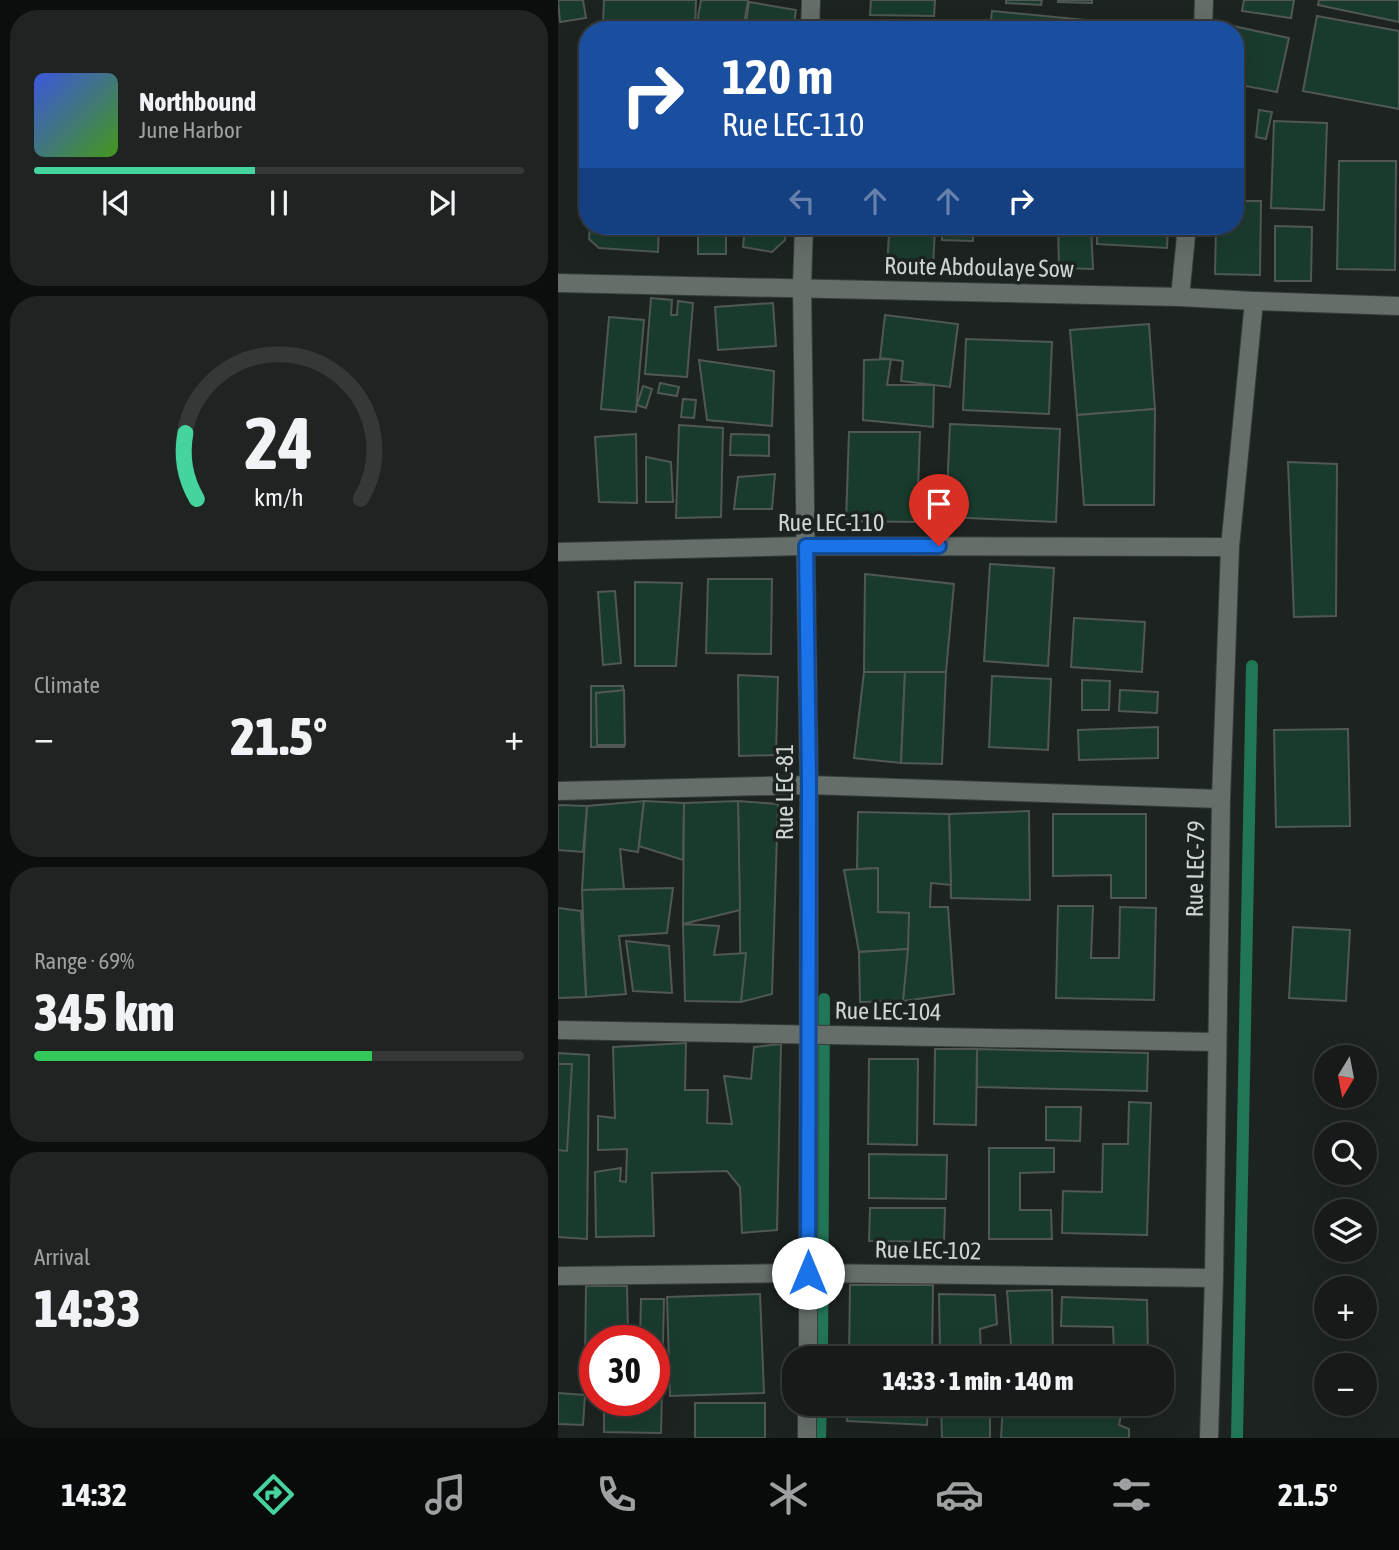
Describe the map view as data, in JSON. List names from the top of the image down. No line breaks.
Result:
{"streets":{"street":["Route Abdoulaye Sow","Rue LEC-110","Rue LEC-81","Rue LEC-79","Rue LEC-104","Rue LEC-102"]},"crossings":[["Route Abdoulaye Sow","Rue LEC-81"],["Route Abdoulaye Sow","Rue LEC-79"],["Rue LEC-110","Rue LEC-81"],["Rue LEC-110","Rue LEC-79"],["Rue LEC-81","Rue LEC-104"],["Rue LEC-81","Rue LEC-102"],["Rue LEC-79","Rue LEC-104"],["Rue LEC-79","Rue LEC-102"]],"north":"bottom","page":{"turn":["120 m","Rue LEC-110"],"song":["Northbound","June Harbor"],"tile":["Climate",["Range · 69%","345 km"],["Arrival","14:33"]],"heat":["−","21.5°","+"],"map_buttons":["+","−"],"limit":"30","trip":"14:33 · 1 min · 140 m","tabs":["14:32","21.5°"],"gauge":["24","km/h"]}}
